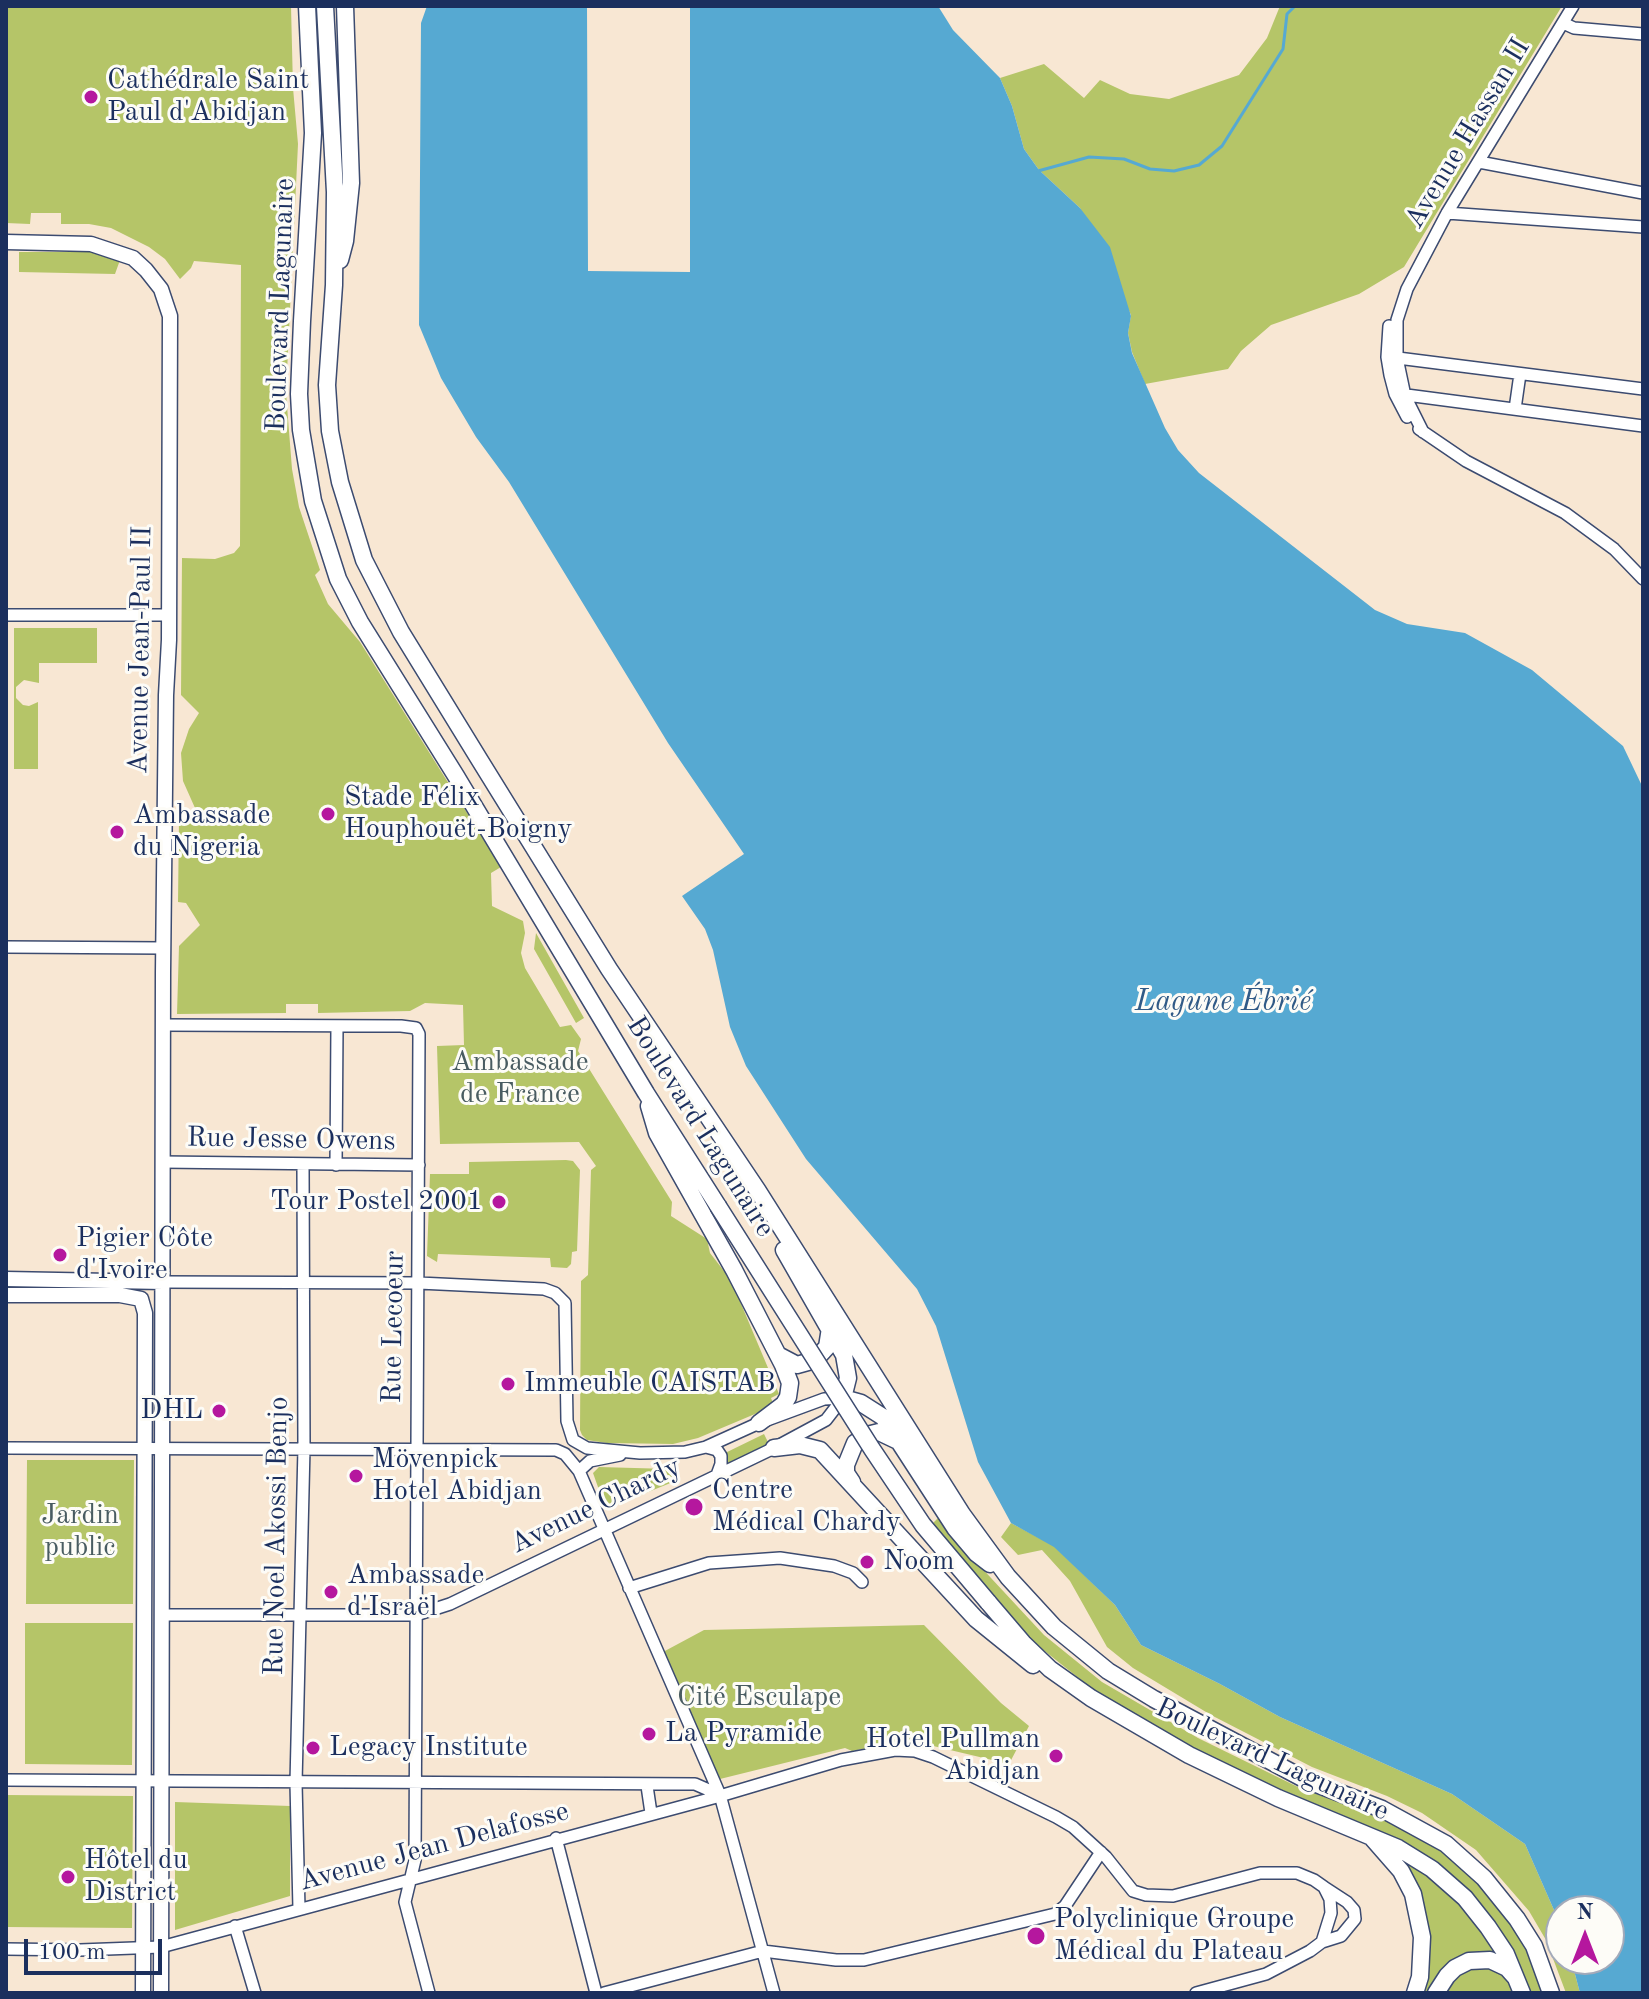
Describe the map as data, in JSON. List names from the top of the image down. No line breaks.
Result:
{"streets":{"highway":["Boulevard Lagunaire"],"main road":["Avenue Jean-Paul II"],"street":["Avenue Hassan II","Rue Jesse Owens","Rue Lecoeur","Avenue Chardy","Rue Noel Akossi Benjo","Avenue Jean Delafosse"]},"crossings":[["Avenue Jean-Paul II","Rue Jesse Owens"],["Avenue Jean-Paul II","Rue Lecoeur"],["Avenue Jean-Paul II","Avenue Chardy"],["Avenue Jean-Paul II","Avenue Jean Delafosse"],["Rue Jesse Owens","Rue Lecoeur"],["Rue Jesse Owens","Rue Noel Akossi Benjo"],["Rue Lecoeur","Avenue Chardy"],["Rue Lecoeur","Avenue Jean Delafosse"],["Avenue Chardy","Rue Noel Akossi Benjo"],["Rue Noel Akossi Benjo","Avenue Jean Delafosse"]],"water":["Lagune Ébrié"],"parks":["Ambassade de France","Jardin public","Cité Esculape"],"places":["Cathédrale Saint Paul d'Abidjan","Stade Félix Houphouët-Boigny","Ambassade du Nigeria","Tour Postel 2001","Pigier Côte d'Ivoire","Immeuble CAISTAB","DHL","Mövenpick Hotel Abidjan","Centre Médical Chardy","Noom","Ambassade d'Israël","La Pyramide","Legacy Institute","Hotel Pullman Abidjan","Hôtel du District","Polyclinique Groupe Médical du Plateau"],"scale_bar":"100 m","north":"top"}
